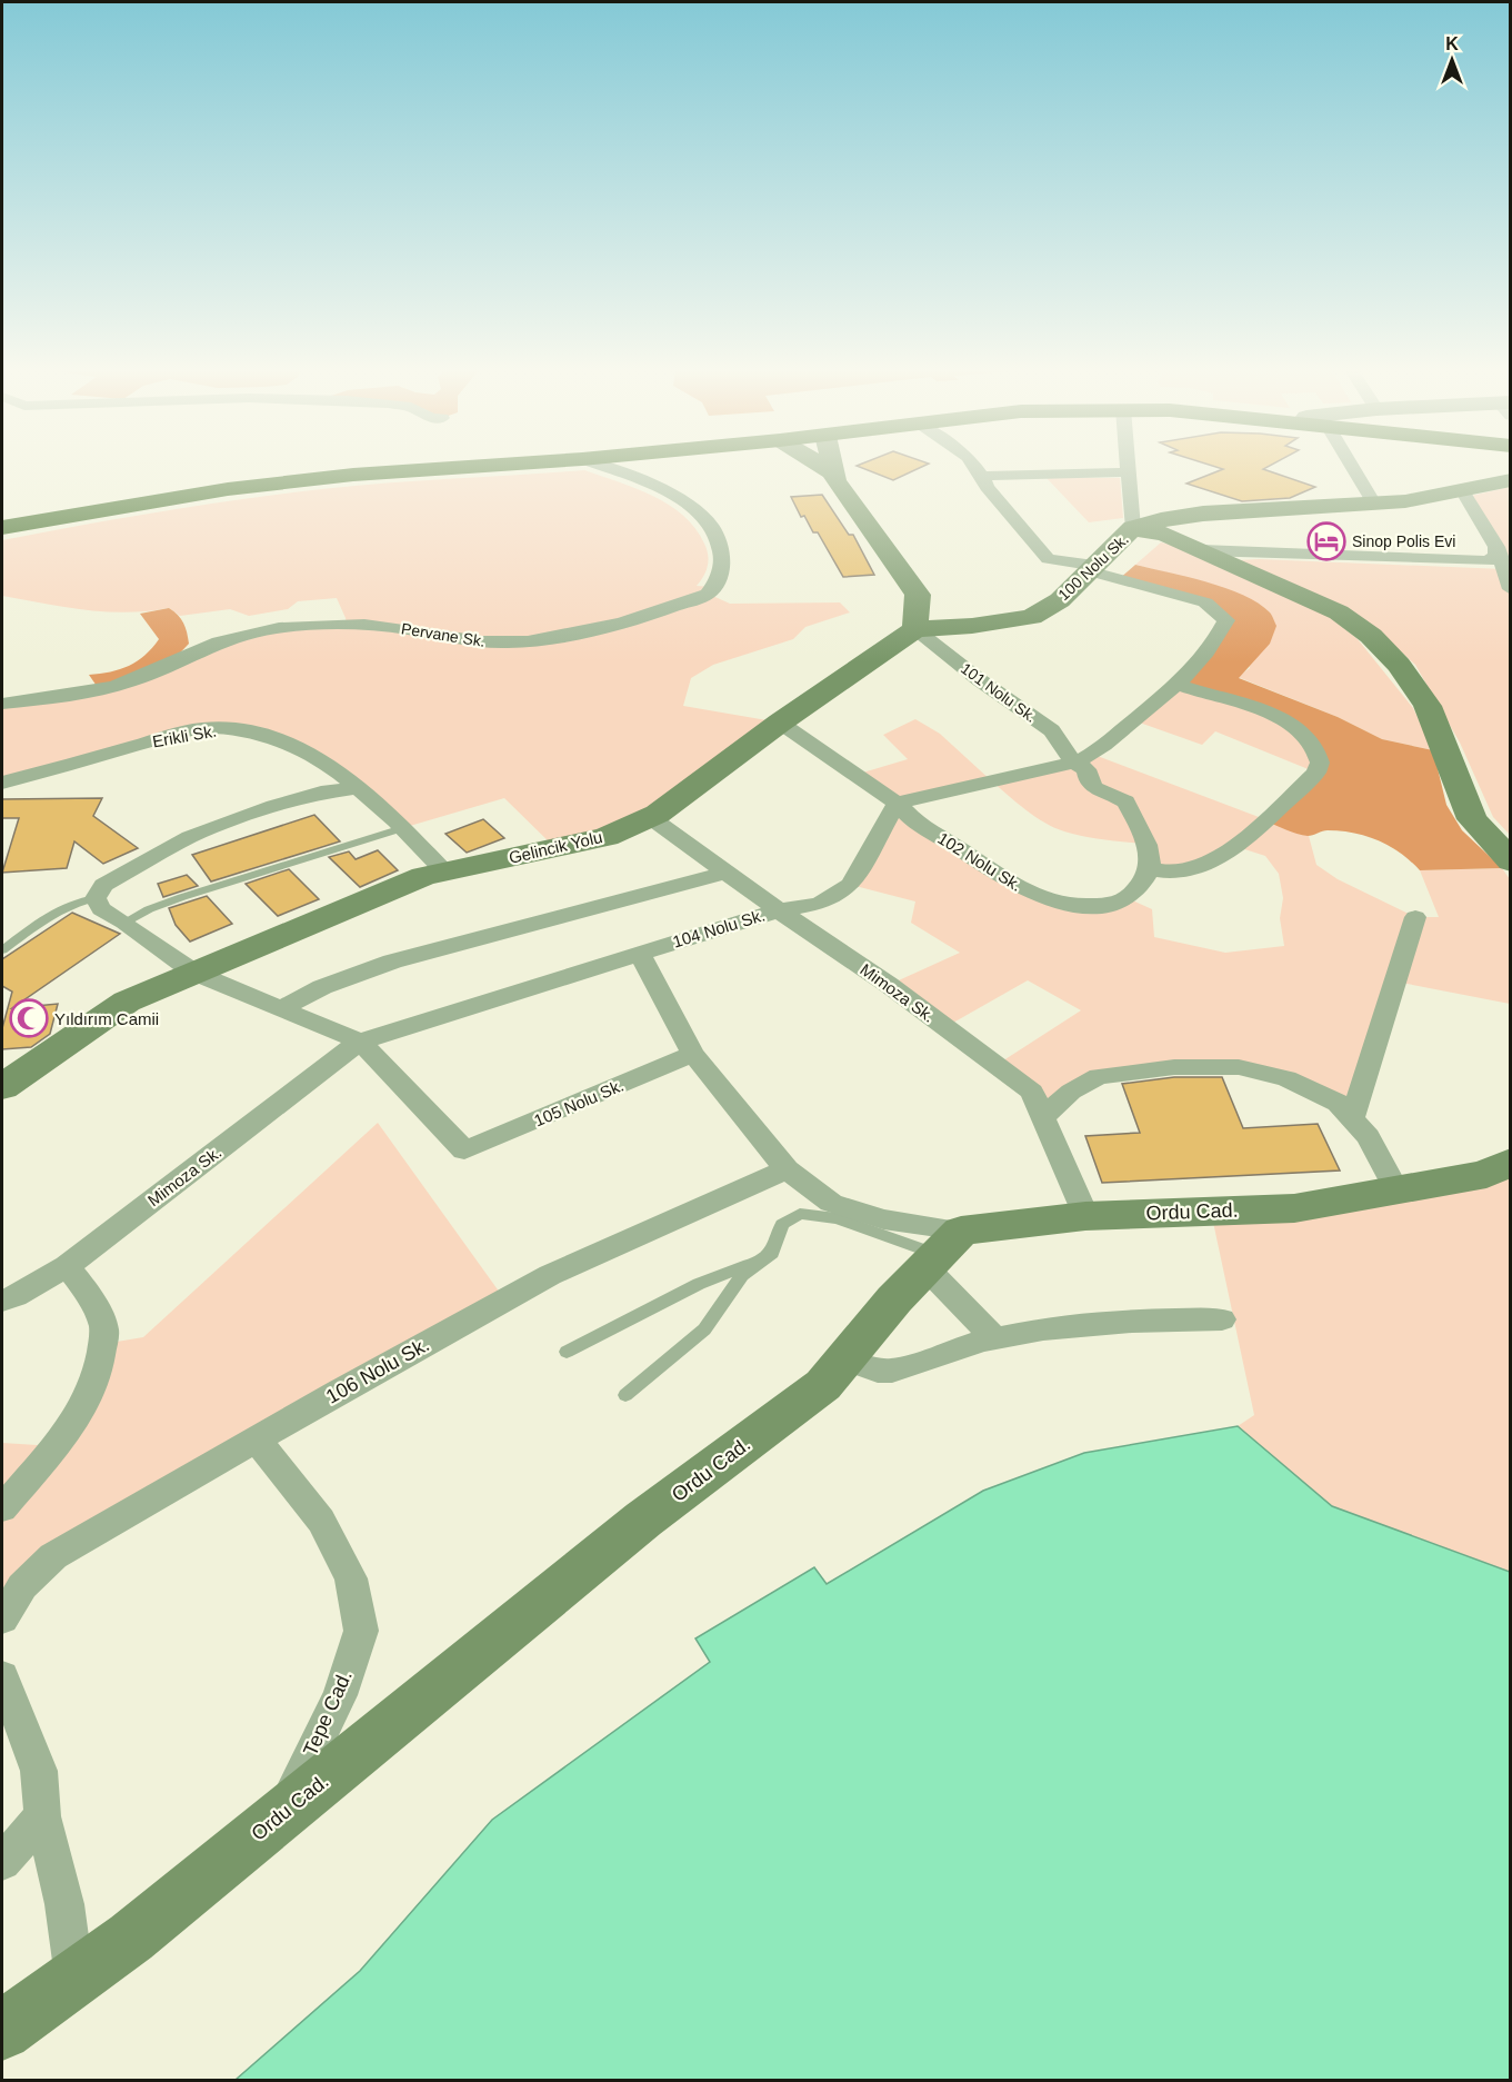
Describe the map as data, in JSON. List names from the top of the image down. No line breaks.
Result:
{"streets":{"main road":["100 Nolu Sk.","Gelincik Yolu","Ordu Cad."],"street":["Pervane Sk.","101 Nolu Sk.","Erikli Sk.","102 Nolu Sk.","104 Nolu Sk.","Mimoza Sk.","105 Nolu Sk.","106 Nolu Sk.","Tepe Cad."]},"crossings":[["100 Nolu Sk.","101 Nolu Sk."],["100 Nolu Sk.","Gelincik Yolu"],["101 Nolu Sk.","Gelincik Yolu"],["Erikli Sk.","Gelincik Yolu"],["Gelincik Yolu","Mimoza Sk."],["102 Nolu Sk.","104 Nolu Sk."],["104 Nolu Sk.","Mimoza Sk."],["104 Nolu Sk.","105 Nolu Sk."],["Mimoza Sk.","105 Nolu Sk."],["Mimoza Sk.","Ordu Cad."],["Ordu Cad.","Tepe Cad."],["106 Nolu Sk.","Tepe Cad."]],"places":{"hotel":["Sinop Polis Evi"],"mosque":["Yıldırım Camii"]},"north":"top"}
